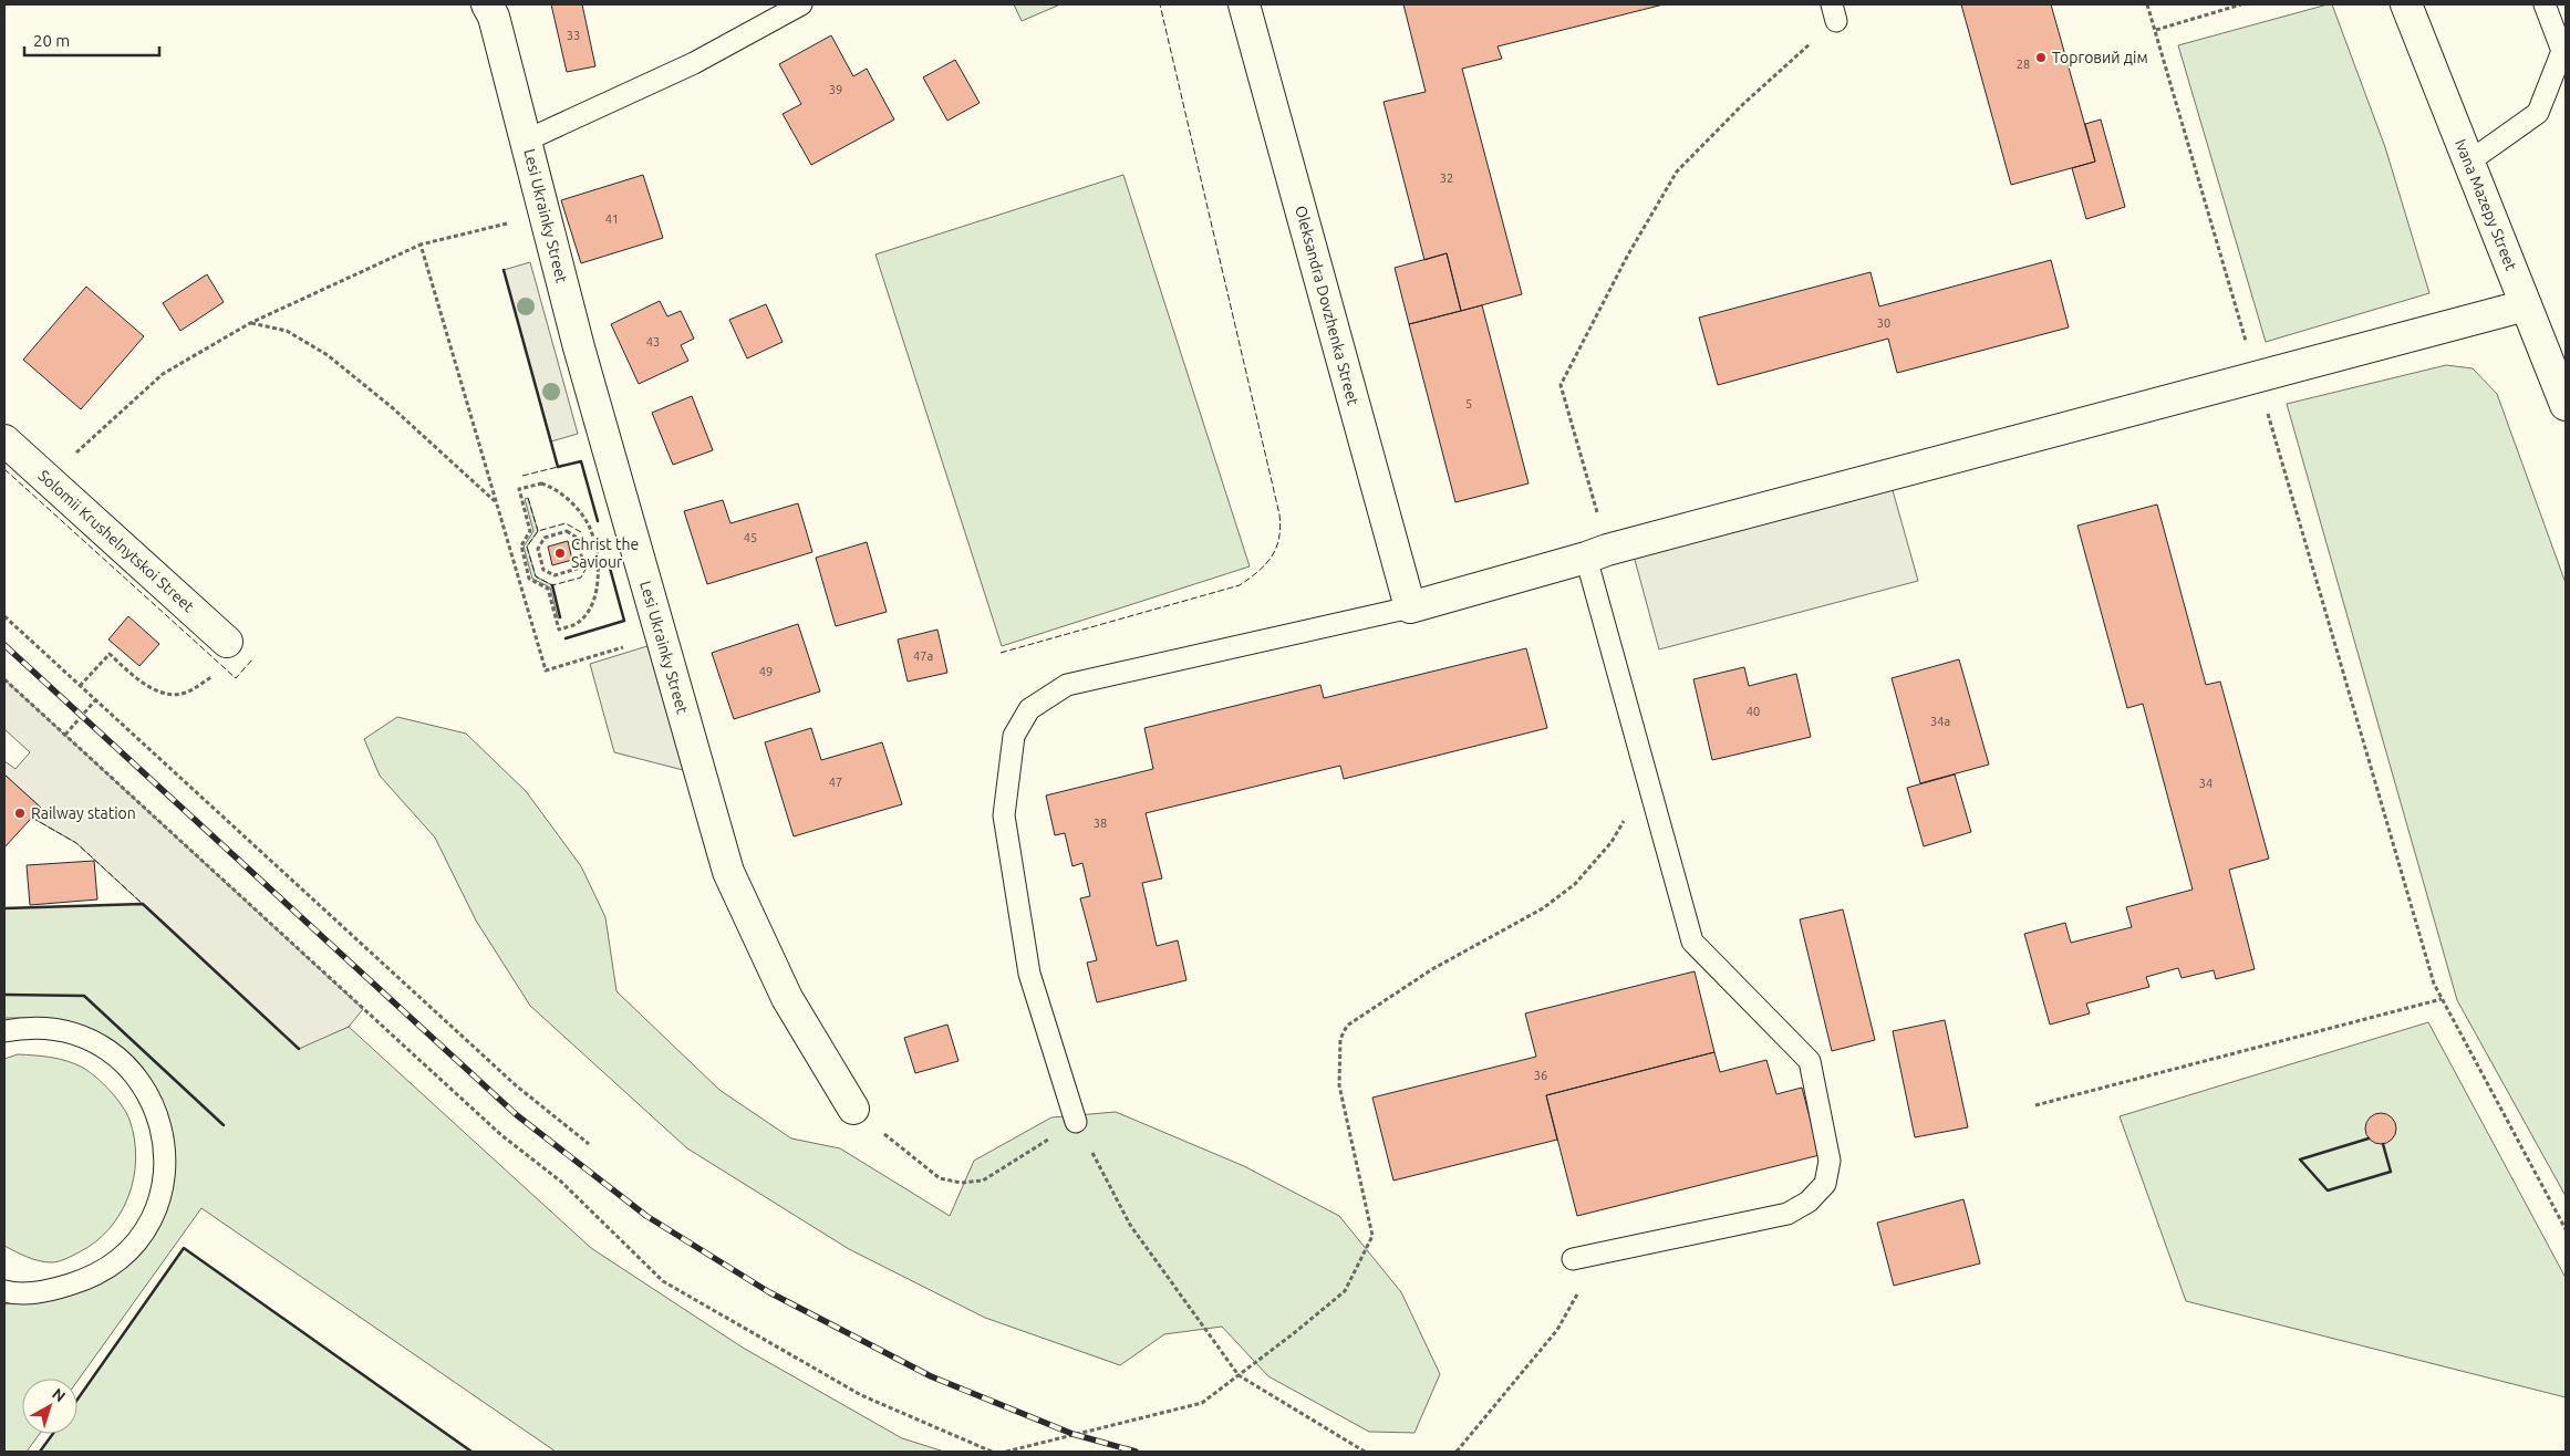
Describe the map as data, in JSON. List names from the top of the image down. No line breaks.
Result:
{"streets":{"street":["Ivana Mazepy Street","Lesi Ukrainky Street","Oleksandra Dovzhenka Street","Solomii Krushelnytskoi Street"]},"places":["Торговий дім","Christ the Saviour","Railway station"],"house_numbers":["33","28","39","32","41","30","43","5","45","47а","49","40","34а","47","34","38","36"],"scale_bar":"20 m","north":"top right"}
